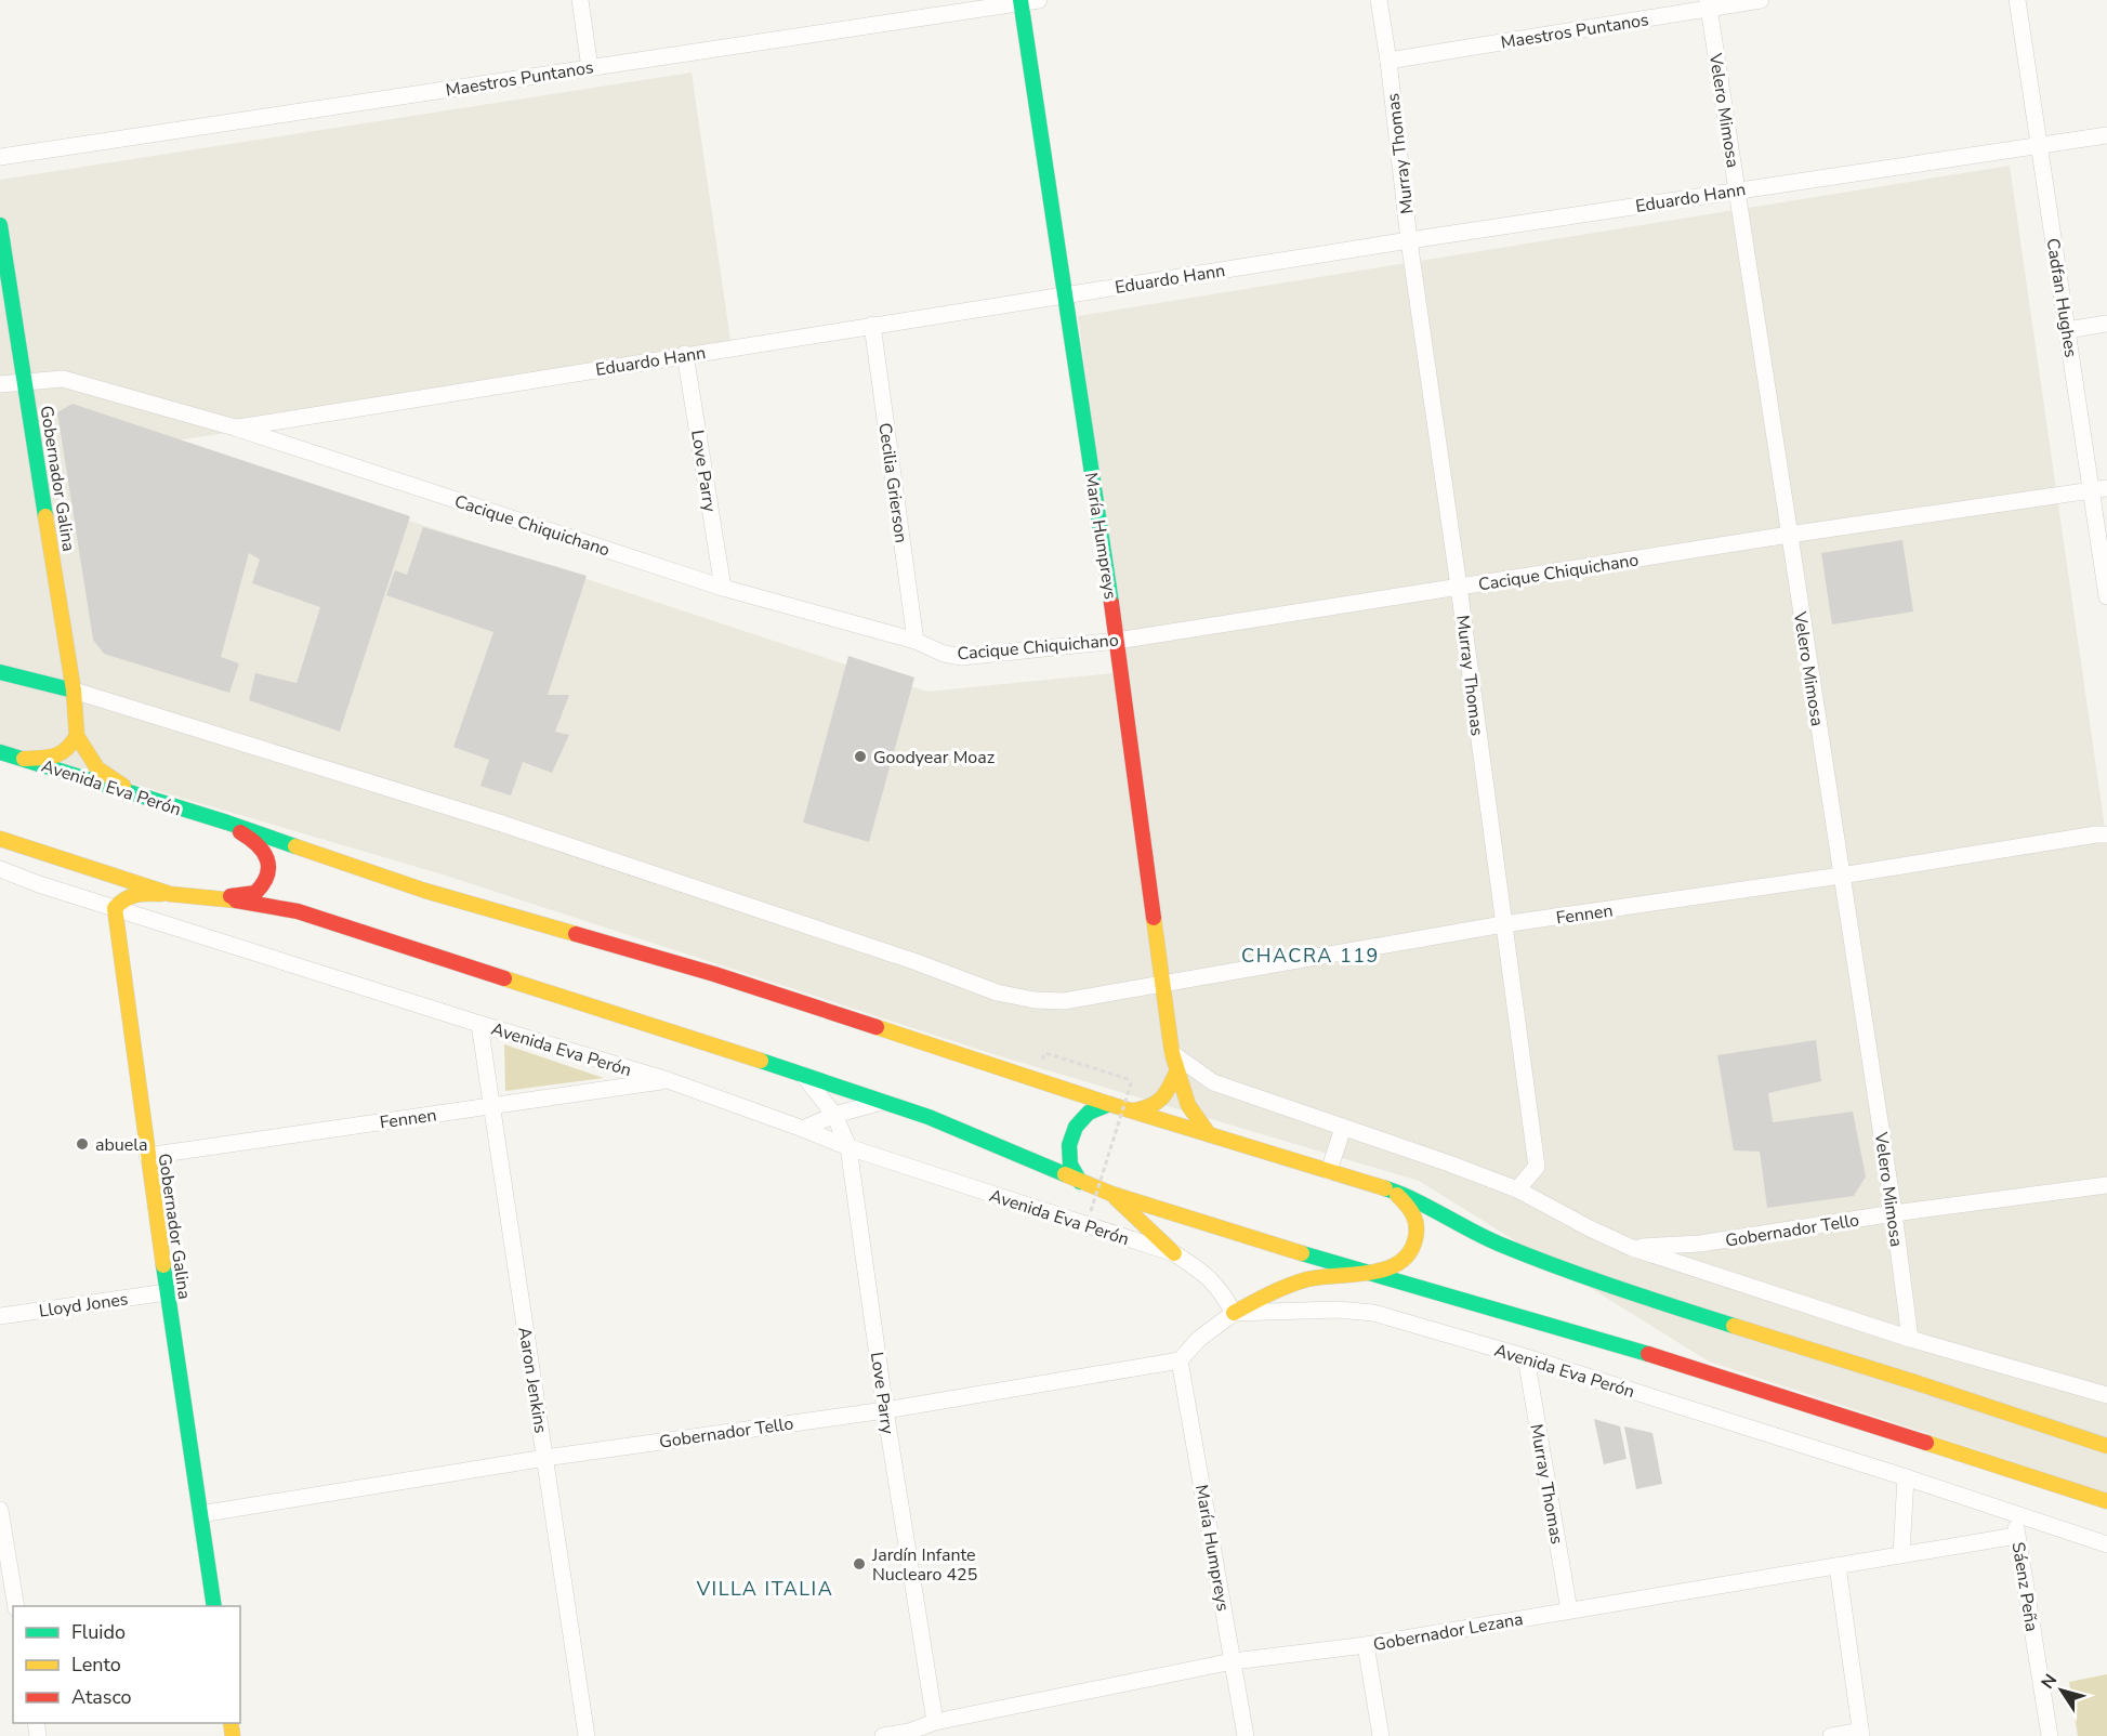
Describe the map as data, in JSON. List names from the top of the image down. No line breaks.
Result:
{"streets":{"main road":["Gobernador Galina","María Humpreys","Avenida Eva Perón"],"street":["Maestros Puntanos","Velero Mimosa","Murray Thomas","Eduardo Hann","Cadfan Hughes","Love Parry","Cecilia Grierson","Cacique Chiquichano","Fennen","Gobernador Tello","Lloyd Jones","Aaron Jenkins","Sáenz Peña","Gobernador Lezana"]},"crossings":[["Maestros Puntanos","Velero Mimosa"],["Maestros Puntanos","Murray Thomas"],["Maestros Puntanos","María Humpreys"],["Velero Mimosa","Eduardo Hann"],["Velero Mimosa","Cacique Chiquichano"],["Velero Mimosa","Fennen"],["Velero Mimosa","Gobernador Tello"],["Murray Thomas","Eduardo Hann"],["Murray Thomas","Cacique Chiquichano"],["Murray Thomas","Avenida Eva Perón"],["Murray Thomas","Fennen"],["Murray Thomas","Gobernador Lezana"],["Eduardo Hann","Cadfan Hughes"],["Eduardo Hann","Love Parry"],["Eduardo Hann","Cecilia Grierson"],["Eduardo Hann","Cacique Chiquichano"],["Eduardo Hann","María Humpreys"],["Cadfan Hughes","Cacique Chiquichano"],["Love Parry","Cacique Chiquichano"],["Love Parry","Avenida Eva Perón"],["Love Parry","Gobernador Tello"],["Love Parry","Gobernador Lezana"],["Gobernador Galina","Cacique Chiquichano"],["Gobernador Galina","Avenida Eva Perón"],["Gobernador Galina","Fennen"],["Gobernador Galina","Gobernador Tello"],["Gobernador Galina","Lloyd Jones"],["Cecilia Grierson","Cacique Chiquichano"],["Cacique Chiquichano","María Humpreys"],["María Humpreys","Avenida Eva Perón"],["María Humpreys","Fennen"],["María Humpreys","Gobernador Tello"],["María Humpreys","Gobernador Lezana"],["Avenida Eva Perón","Fennen"],["Avenida Eva Perón","Aaron Jenkins"],["Avenida Eva Perón","Sáenz Peña"],["Fennen","Aaron Jenkins"],["Gobernador Tello","Aaron Jenkins"],["Sáenz Peña","Gobernador Lezana"]],"districts":["CHACRA 119","VILLA ITALIA"],"places":["Goodyear Moaz","abuela","Jardín Infante Nuclearo 425"],"legend":["Fluido","Lento","Atasco"],"north":"top left"}
